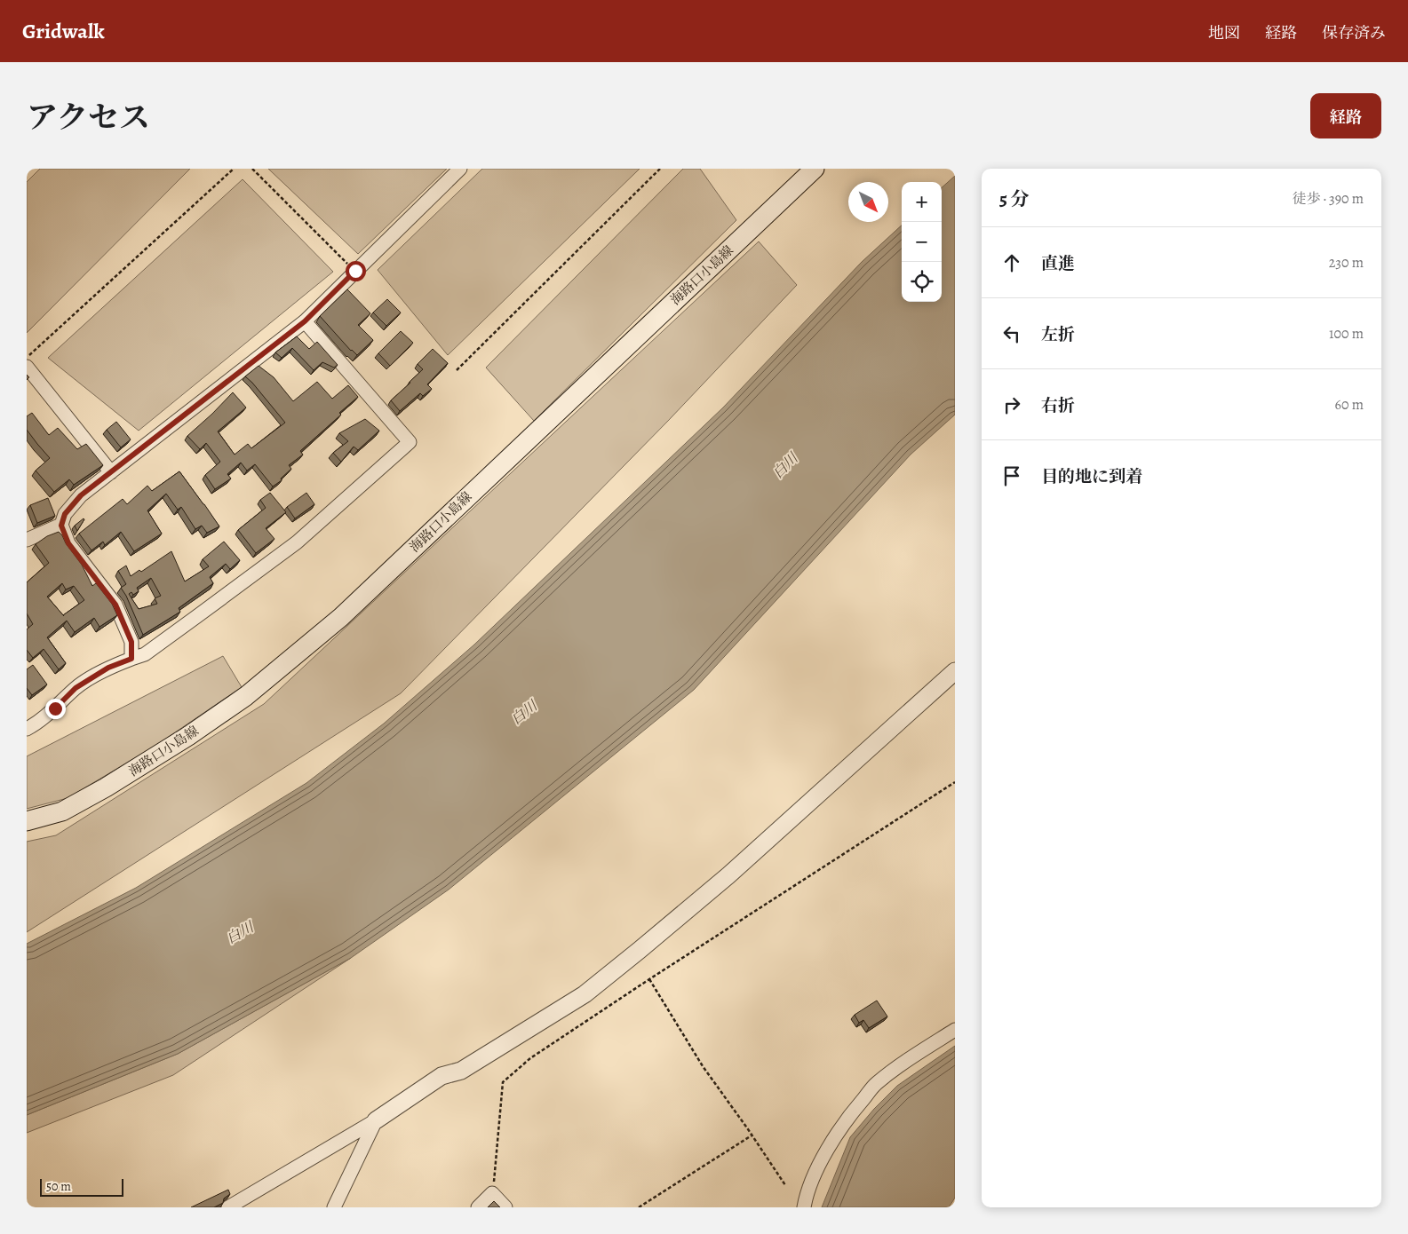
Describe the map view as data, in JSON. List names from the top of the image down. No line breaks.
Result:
{"streets":{"main road":["海路口小島線"]},"water":["白川"],"scale_bar":"50 m","north":"bottom right","page":{"header":"Gridwalk","nav":["地図","経路","保存済み"],"title":"アクセス","buttons":"経路","heading":["5 分","徒歩 · 390 m"],"map_buttons":["+","−"],"list":[["直進","230 m"],["左折","100 m"],["右折","60 m"],"目的地に到着"],"scale":"50 m"}}
